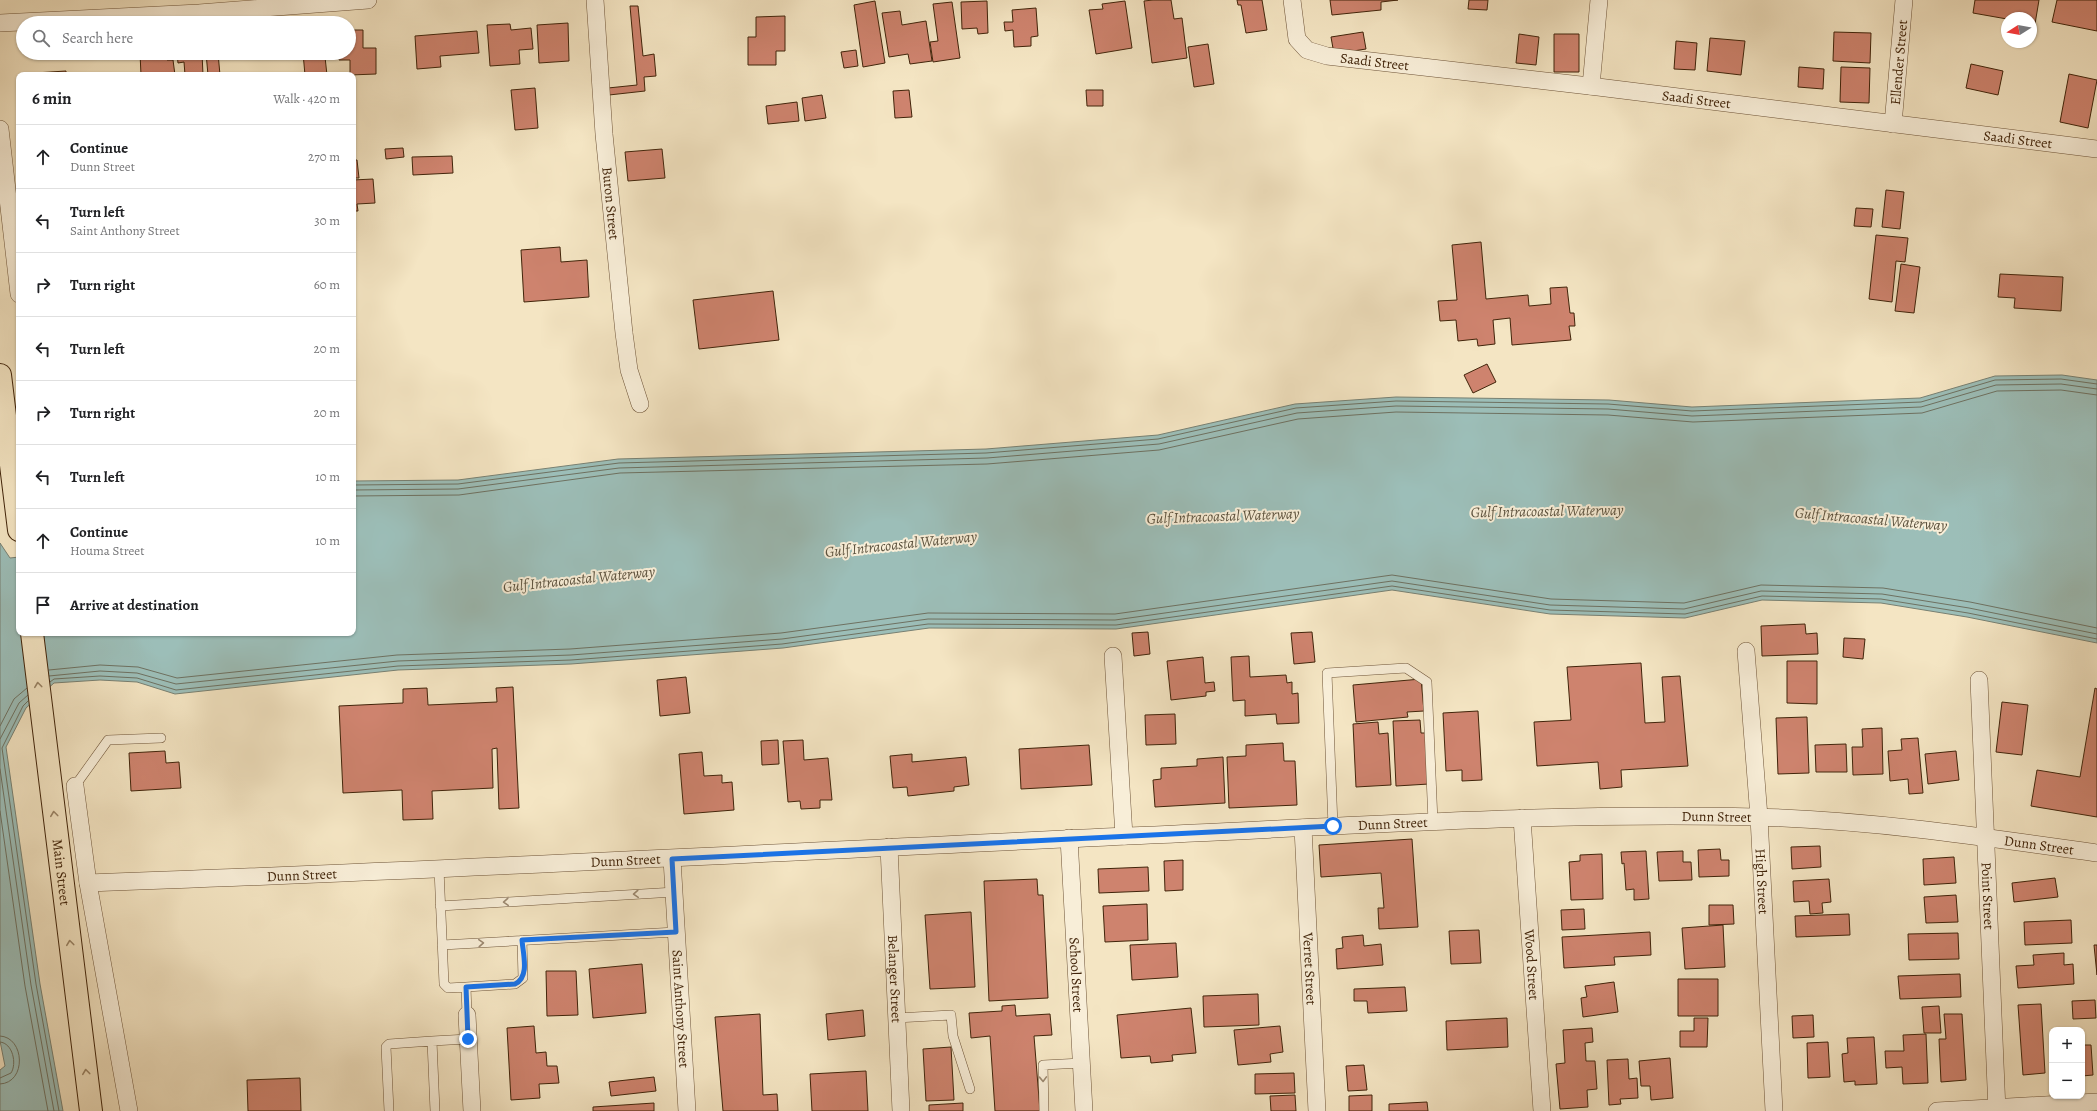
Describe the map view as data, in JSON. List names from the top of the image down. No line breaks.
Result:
{"streets":{"main road":["Main Street"],"street":["Saadi Street","Ellender Street","Buron Street","Dunn Street","High Street","Point Street","Wood Street","Verret Street","School Street","Belanger Street","Saint Anthony Street"]},"crossings":[["Saadi Street","Ellender Street"],["Dunn Street","Main Street"],["Dunn Street","High Street"],["Dunn Street","Point Street"],["Dunn Street","Wood Street"],["Dunn Street","Verret Street"],["Dunn Street","School Street"],["Dunn Street","Belanger Street"],["Dunn Street","Saint Anthony Street"]],"one_way":["Main Street"],"water":["Gulf Intracoastal Waterway"],"north":"left","page":{"search":"Search here","heading":["6 min","Walk · 420 m"],"list":[["Continue","Dunn Street","270 m"],["Turn left","Saint Anthony Street","30 m"],["Turn right","60 m"],["Turn left","20 m"],["Turn right","20 m"],["Turn left","10 m"],["Continue","Houma Street","10 m"],"Arrive at destination"],"map_buttons":["+","−"]}}
